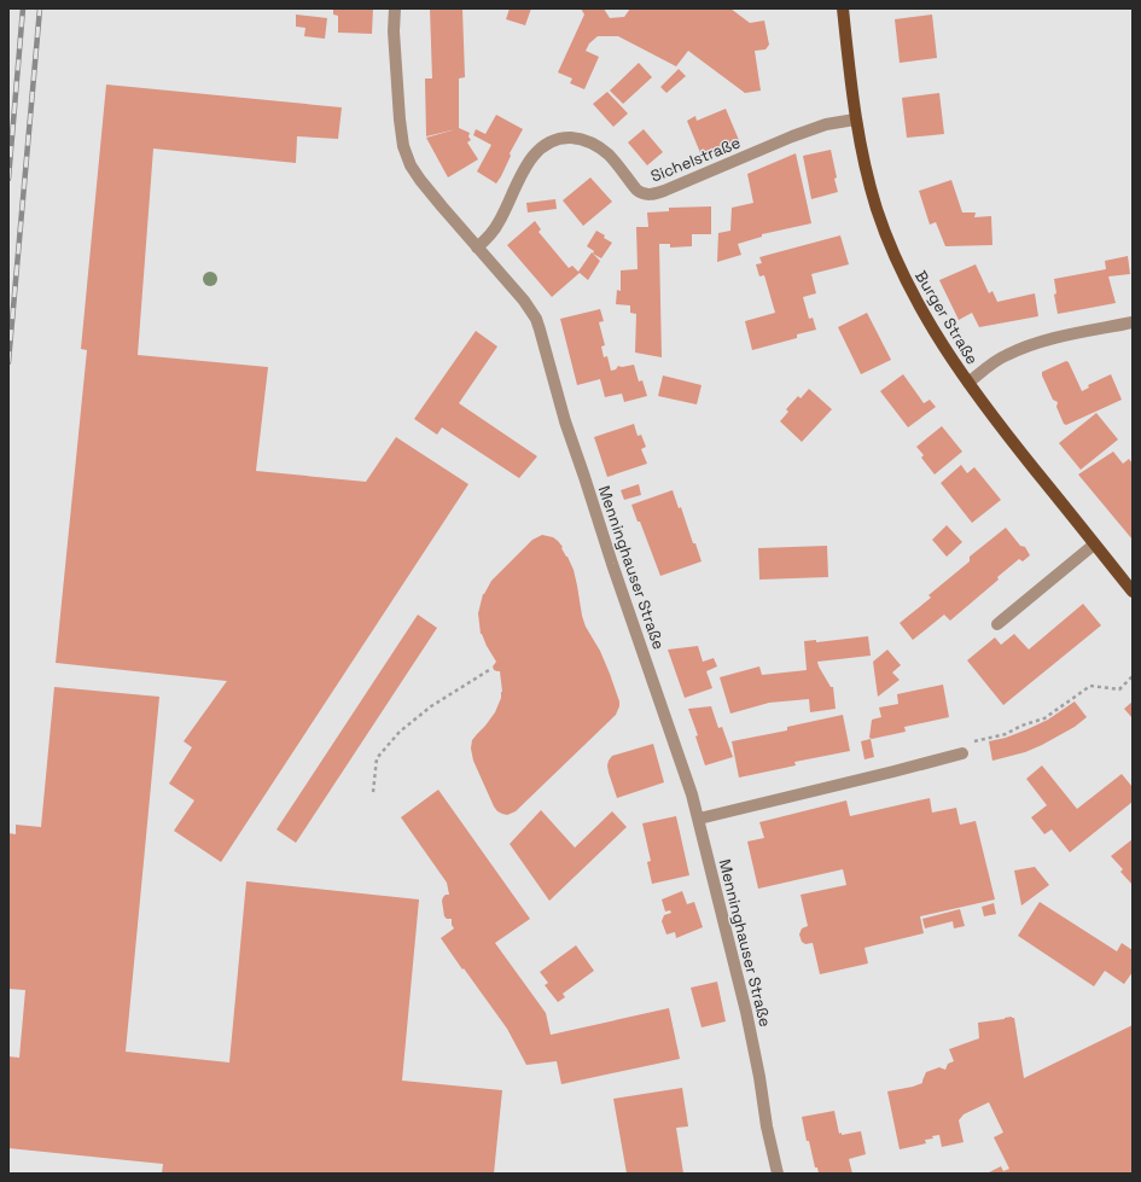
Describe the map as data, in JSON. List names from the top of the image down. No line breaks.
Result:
{"streets":{"main road":["Burger Straße"],"street":["Sichelstraße","Menninghauser Straße"]},"crossings":[["Sichelstraße","Burger Straße"],["Sichelstraße","Menninghauser Straße"]]}
